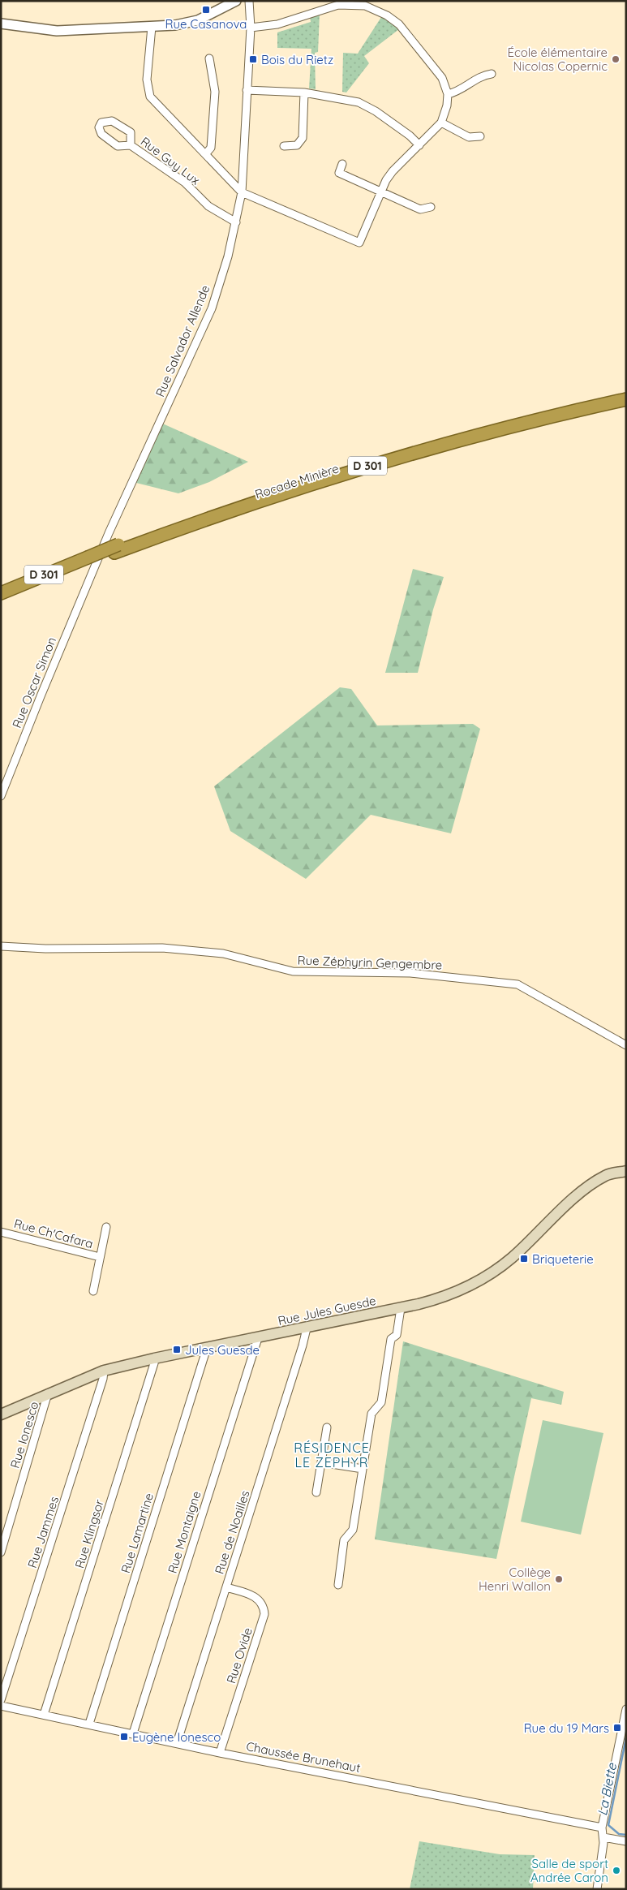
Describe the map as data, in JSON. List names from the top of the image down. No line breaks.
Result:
{"streets":{"highway":["D 301","Rocade Minière"],"main road":["Rue Jules Guesde"],"street":["Rue Guy Lux","Rue Salvador Allende","Rue Oscar Simon","Rue Zéphyrin Gengembre","Rue Ch'Cafara","Rue Ionesco","Rue Jammes","Rue Montaigne","Rue de Noailles","Rue Lamartine","Rue Klingsor","Rue Ovide","Chaussée Brunehaut"]},"crossings":[["Rue Guy Lux","Rue Salvador Allende"],["Rue Salvador Allende","Rue Oscar Simon"],["Rue Jules Guesde","Rue Ionesco"],["Rue Jules Guesde","Rue Jammes"],["Rue Jules Guesde","Rue Montaigne"],["Rue Jules Guesde","Rue de Noailles"],["Rue Jules Guesde","Rue Lamartine"],["Rue Jules Guesde","Rue Klingsor"],["Rue Montaigne","Chaussée Brunehaut"],["Rue de Noailles","Rue Ovide"],["Rue de Noailles","Chaussée Brunehaut"],["Rue Lamartine","Chaussée Brunehaut"],["Rue Klingsor","Chaussée Brunehaut"],["Rue Ovide","Chaussée Brunehaut"]],"districts":["RÉSIDENCE LE ZEPHYR"],"water":["La Biette"],"places":{"transit":["Rue Casanova","Bois du Rietz","Briqueterie","Jules Guesde","Rue du 19 Mars","Eugène Ionesco"],"other":["École élémentaire Nicolas Copernic","Collège Henri Wallon","Salle de sport Andrée Caron"]}}
